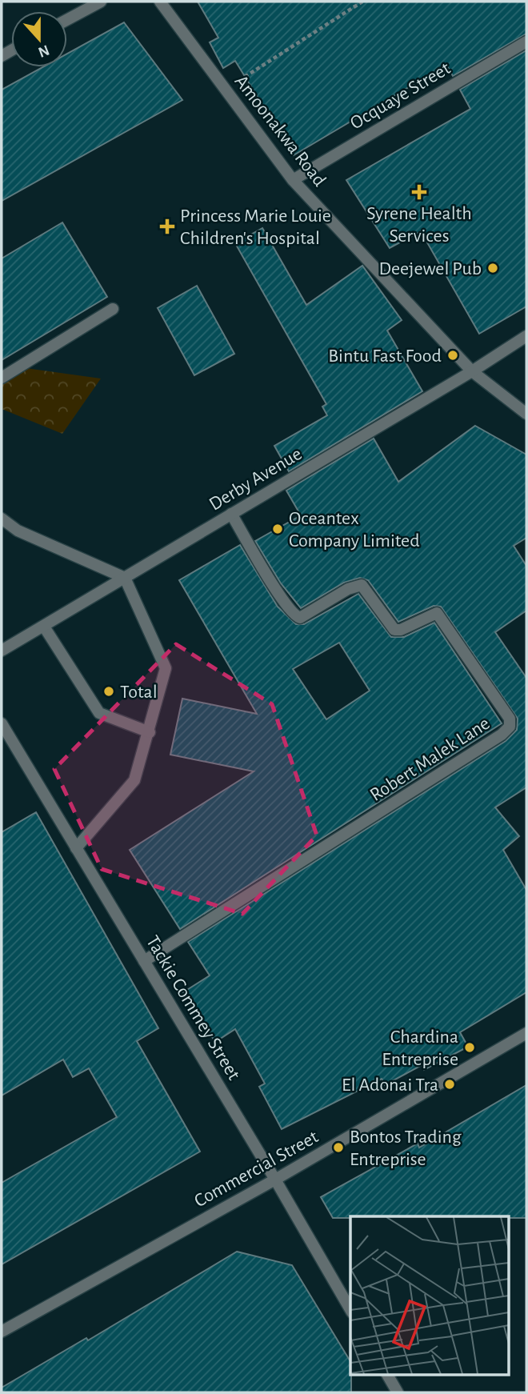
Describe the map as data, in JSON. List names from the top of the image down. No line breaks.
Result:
{"streets":{"street":["Ocquaye Street","Amoonakwa Road","Derby Avenue","Robert Malek Lane","Tackie Commey Street","Commercial Street"]},"crossings":[["Ocquaye Street","Amoonakwa Road"],["Amoonakwa Road","Derby Avenue"],["Derby Avenue","Robert Malek Lane"],["Robert Malek Lane","Tackie Commey Street"],["Tackie Commey Street","Commercial Street"]],"places":{"health":["Syrene Health Services","Princess Marie Louie Children's Hospital"],"other":["Deejewel Pub","Bintu Fast Food","Oceantex Company Limited","Total","Chardina Entreprise","El Adonai Tra","Bontos Trading Entreprise"]},"north":"bottom"}
